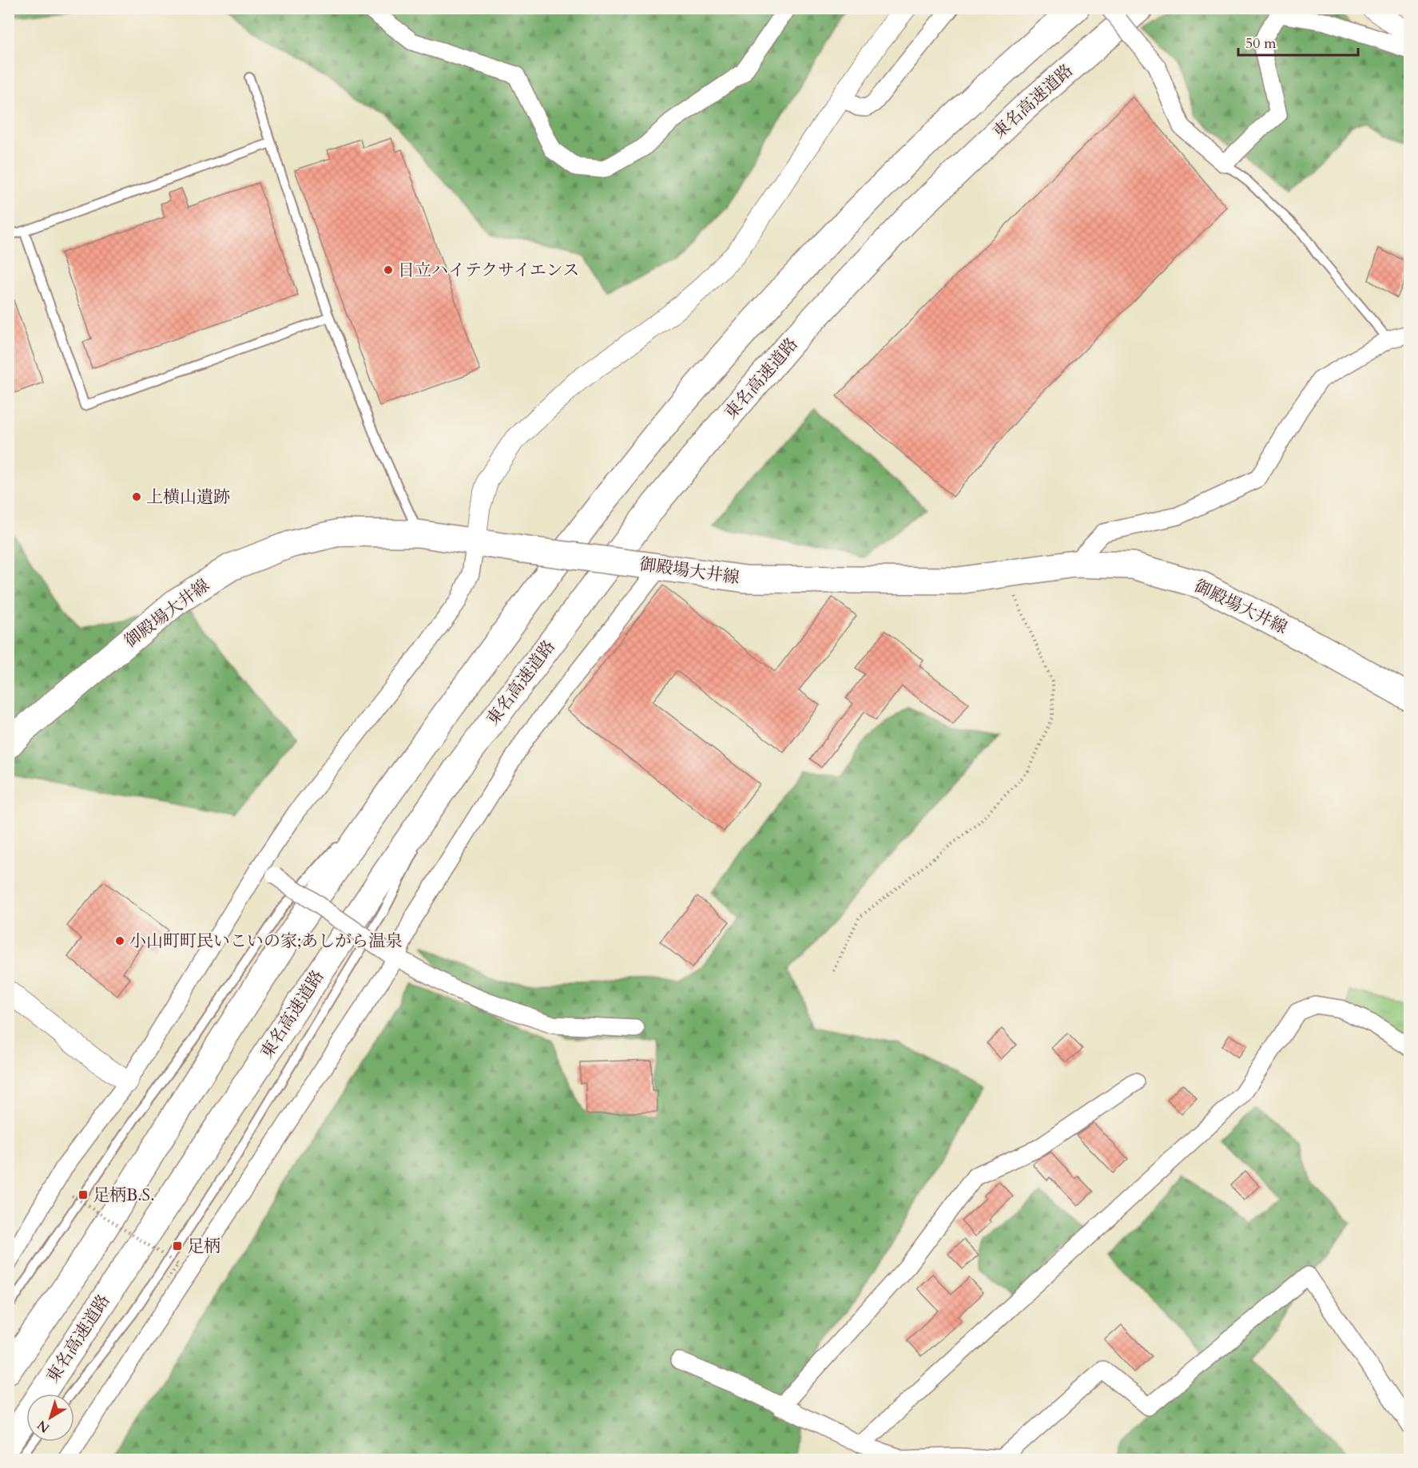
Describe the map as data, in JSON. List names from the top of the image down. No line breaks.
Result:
{"streets":{"main road":["東名高速道路","御殿場大井線"]},"places":{"other":["日立ハイテクサイエンス","上横山遺跡","小山町町民いこいの家;あしがら温泉"],"transit":["足柄B.S.","足柄"]},"scale_bar":"50 m","north":"bottom left"}
